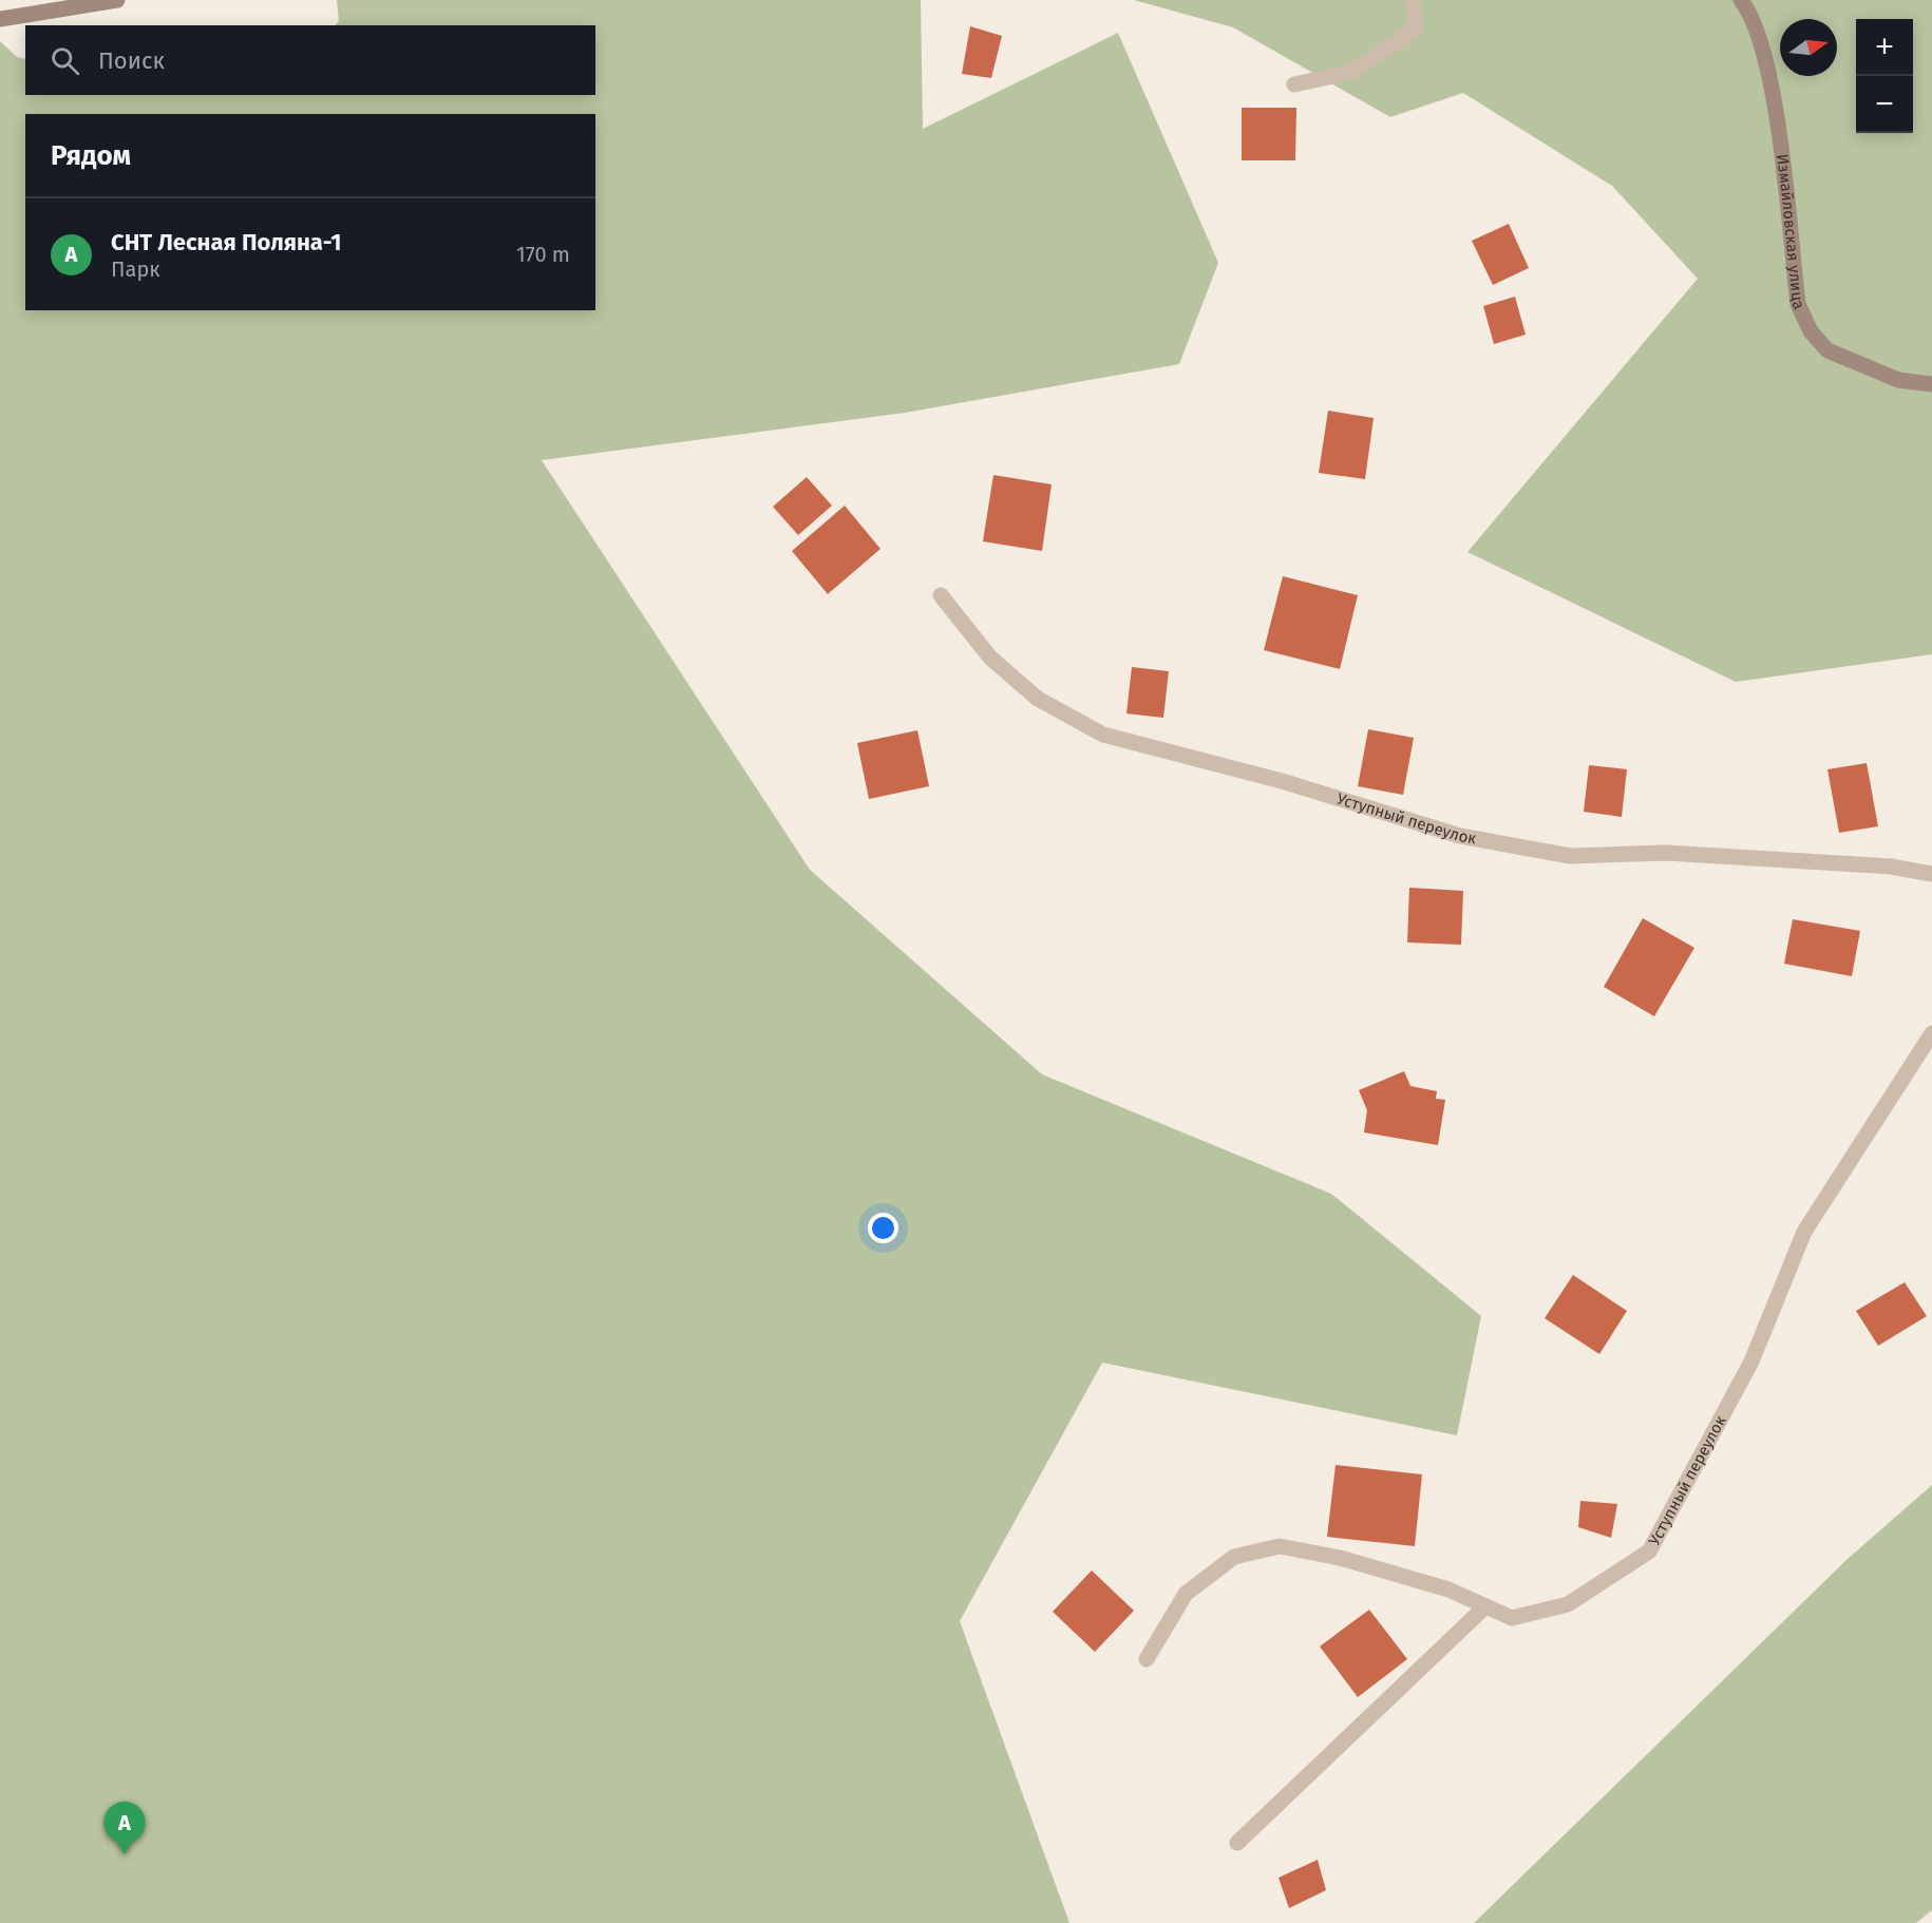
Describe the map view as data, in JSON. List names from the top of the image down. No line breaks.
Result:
{"streets":{"street":["Измайловская улица","Уступный переулок"]},"north":"right","page":{"map_buttons":["+","−"],"search":"Поиск","heading":"Рядом","list":[{"mark":"A","name":"СНТ Лесная Поляна-1","note":"Парк","value":"170 m"}],"pins":"A"}}
